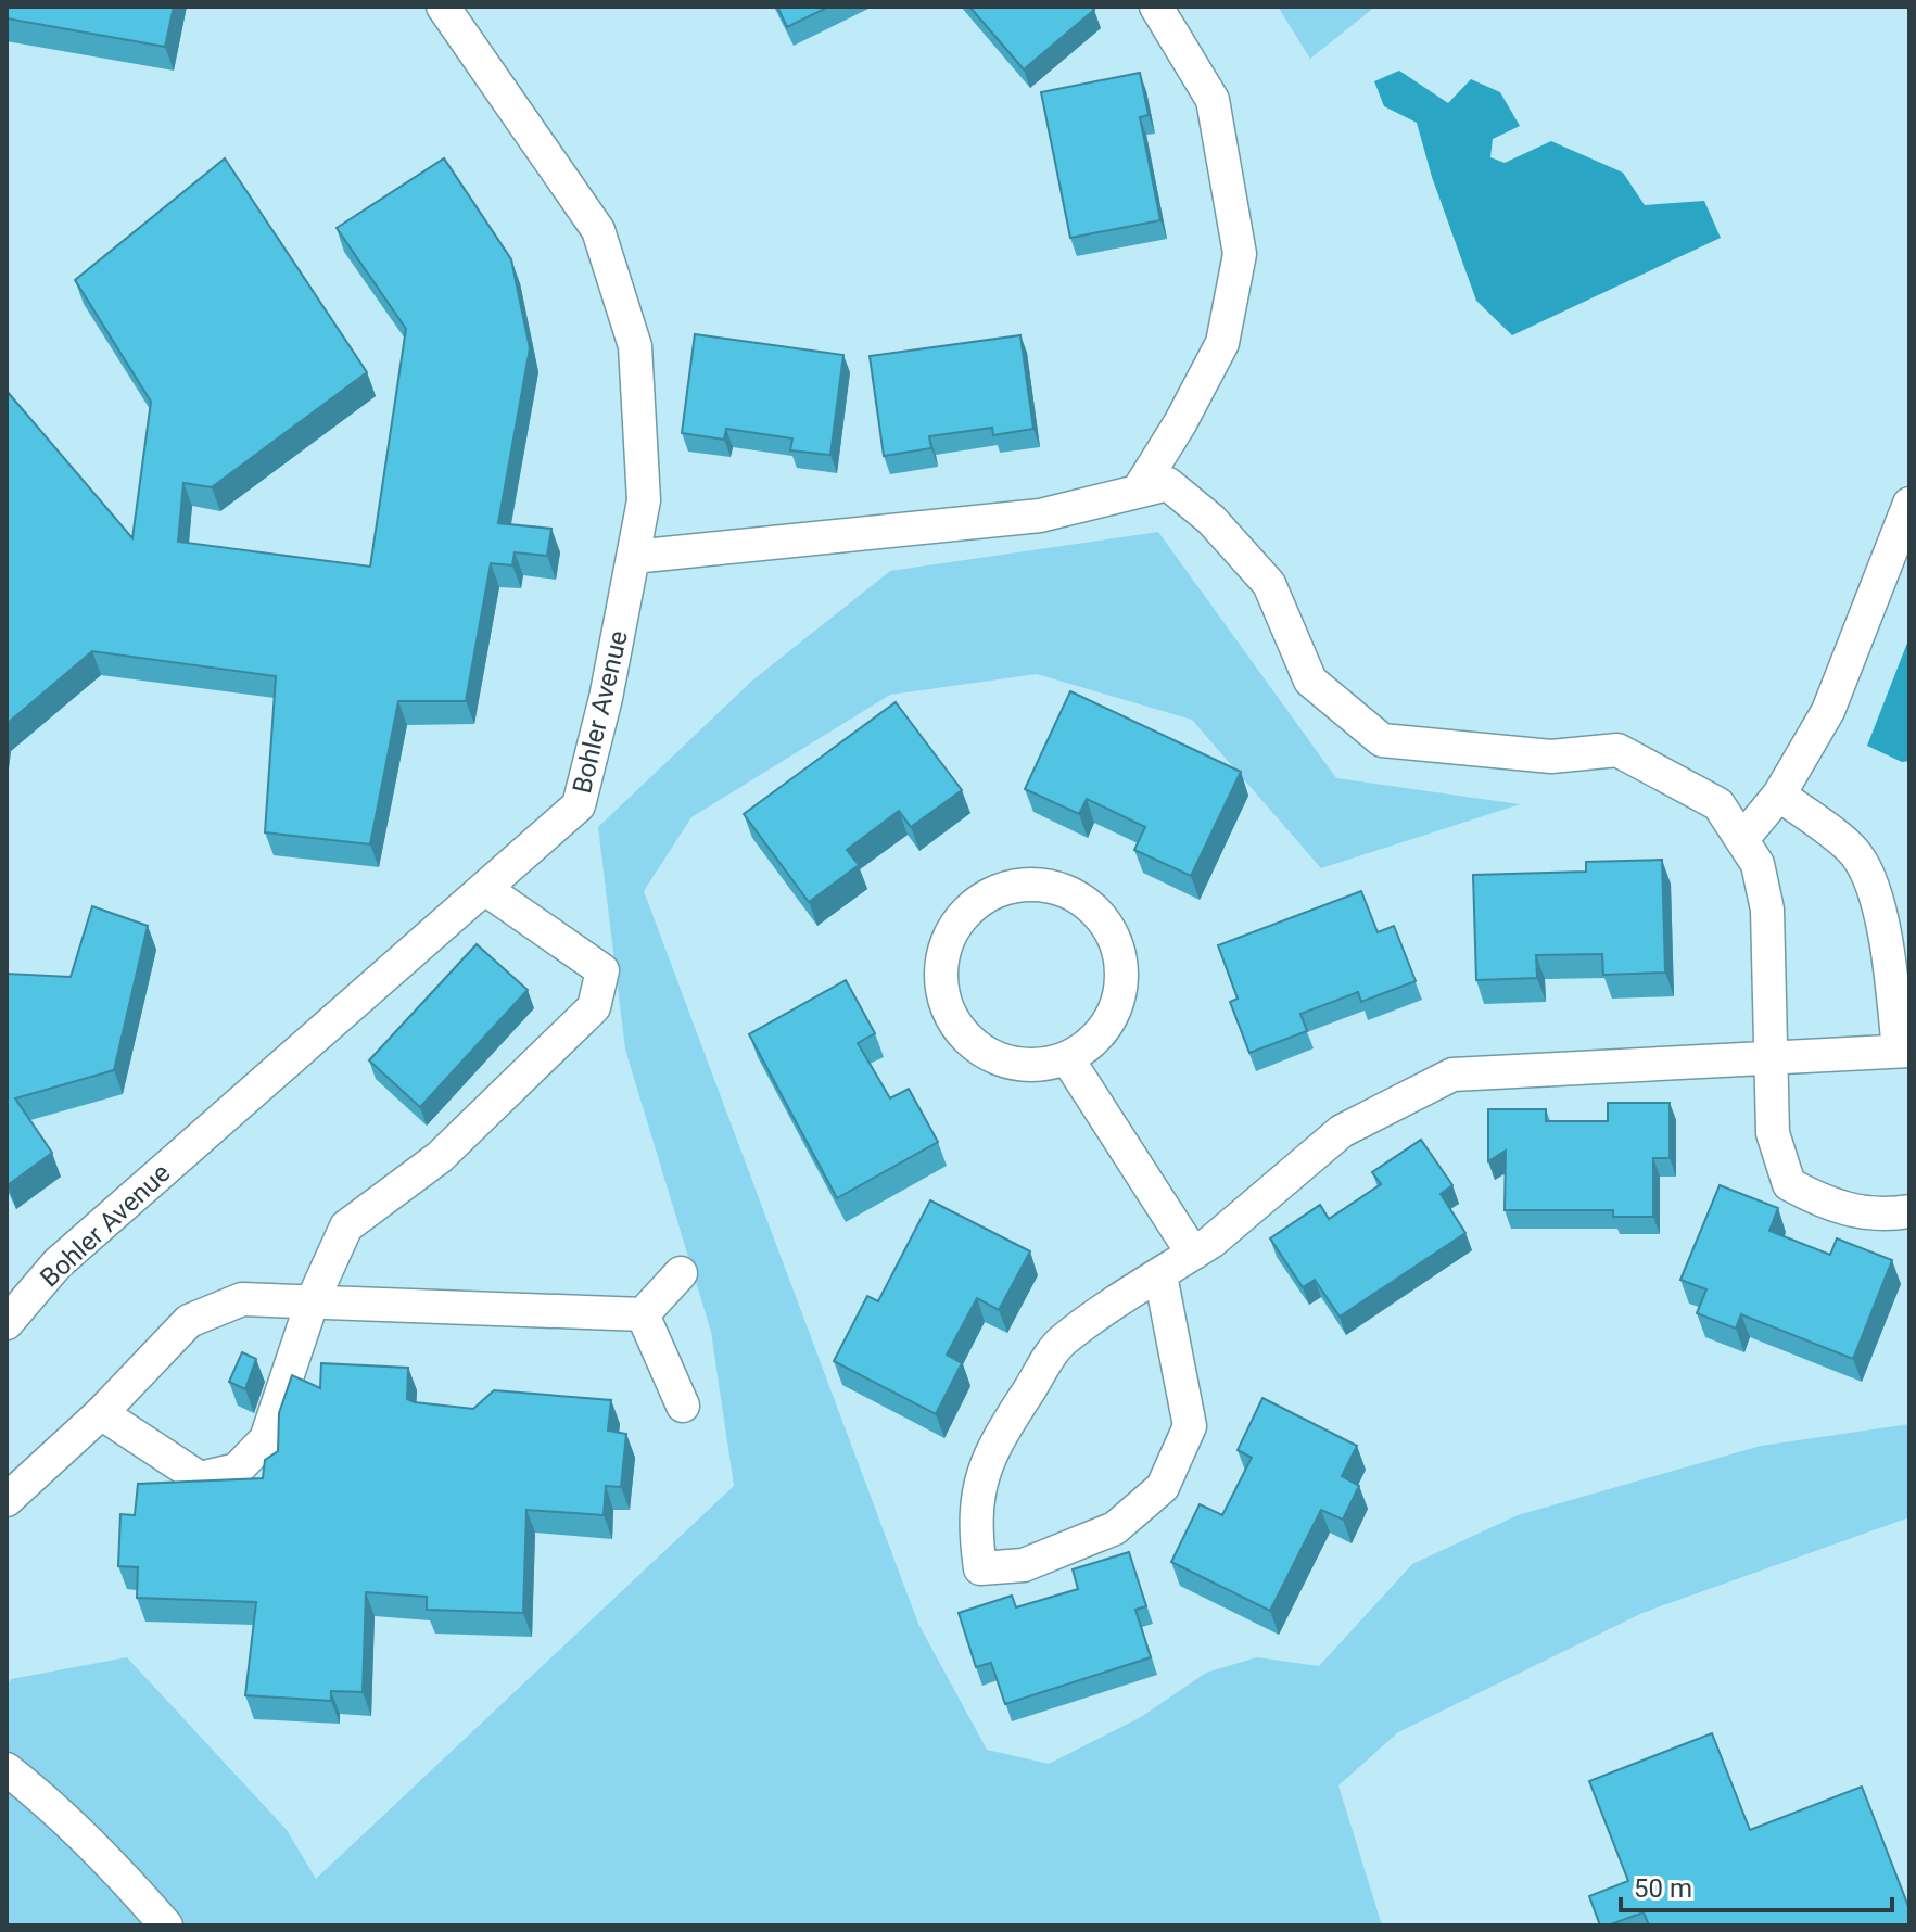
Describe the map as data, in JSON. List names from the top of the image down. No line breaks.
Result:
{"streets":{"street":["Bohler Avenue"]},"scale_bar":"50 m"}
